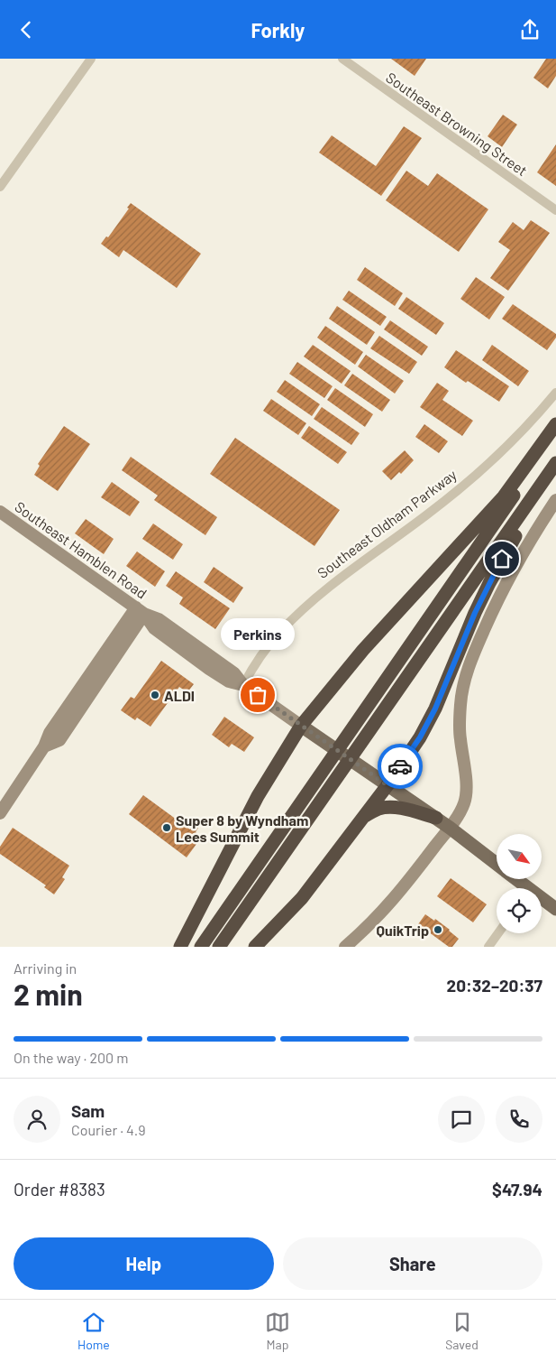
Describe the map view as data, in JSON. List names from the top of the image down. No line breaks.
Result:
{"streets":{"street":["Southeast Browning Street","Southeast Oldham Parkway","Southeast Hamblen Road"]},"crossings":[["Southeast Oldham Parkway","Southeast Hamblen Road"]],"places":["ALDI","Perkins","Super 8 by Wyndham Lees Summit","QuikTrip"],"north":"bottom right","page":{"header":"Forkly","bubble":"Perkins","heading":["2 min","Arriving in","20:32–20:37"],"panel":["Sam","Courier · 4.9","Order #8383","$47.94"],"bar":"On the way · 200 m","buttons":["Help","Share"],"tabs":["Home","Map","Saved"]}}
